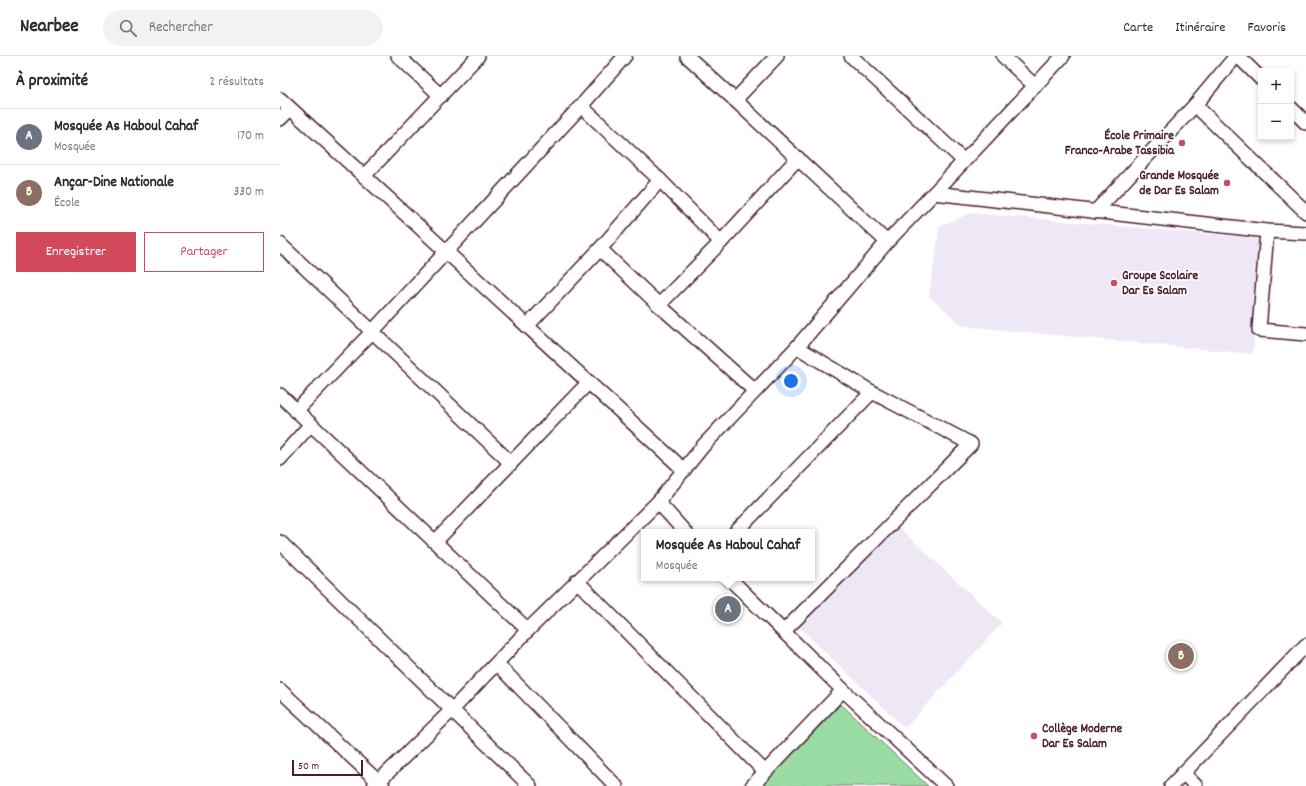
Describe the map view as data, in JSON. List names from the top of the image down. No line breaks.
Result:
{"places":["École Primaire Franco-Arabe Tassibia","Grande Mosquée de Dar Es Salam","Groupe Scolaire Dar Es Salam","Collège Moderne Dar Es Salam"],"scale_bar":"50 m","page":{"header":"Nearbee","search":"Rechercher","nav":["Carte","Itinéraire","Favoris"],"heading":["À proximité","2 résultats"],"map_buttons":["+","−"],"list":[{"mark":"A","name":"Mosquée As Haboul Cahaf","note":"Mosquée","value":"170 m"},{"mark":"B","name":"Ançar-Dine Nationale","note":"École","value":"330 m"}],"buttons":["Enregistrer","Partager"],"popup":["Mosquée As Haboul Cahaf","Mosquée"],"pins":["A","B"],"scale":"50 m"}}
